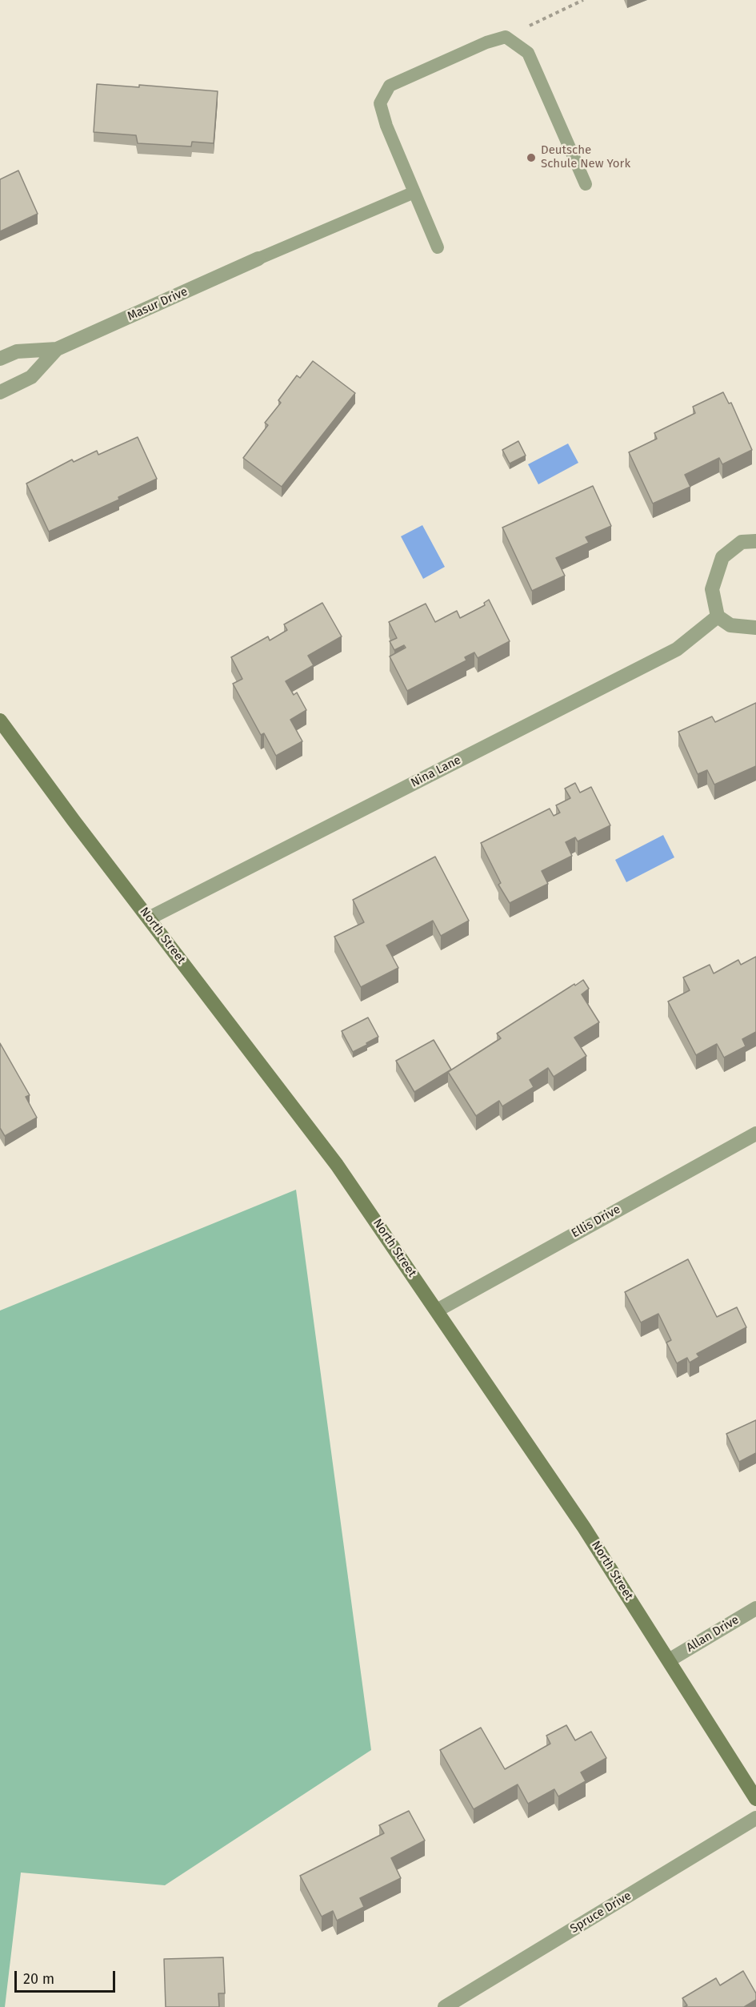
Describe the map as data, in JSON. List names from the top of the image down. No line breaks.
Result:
{"streets":{"main road":["North Street"],"street":["Masur Drive","Nina Lane","Ellis Drive","Allan Drive","Spruce Drive"]},"crossings":[["Nina Lane","North Street"],["North Street","Ellis Drive"],["North Street","Allan Drive"]],"places":["Deutsche Schule New York"],"scale_bar":"20 m"}
